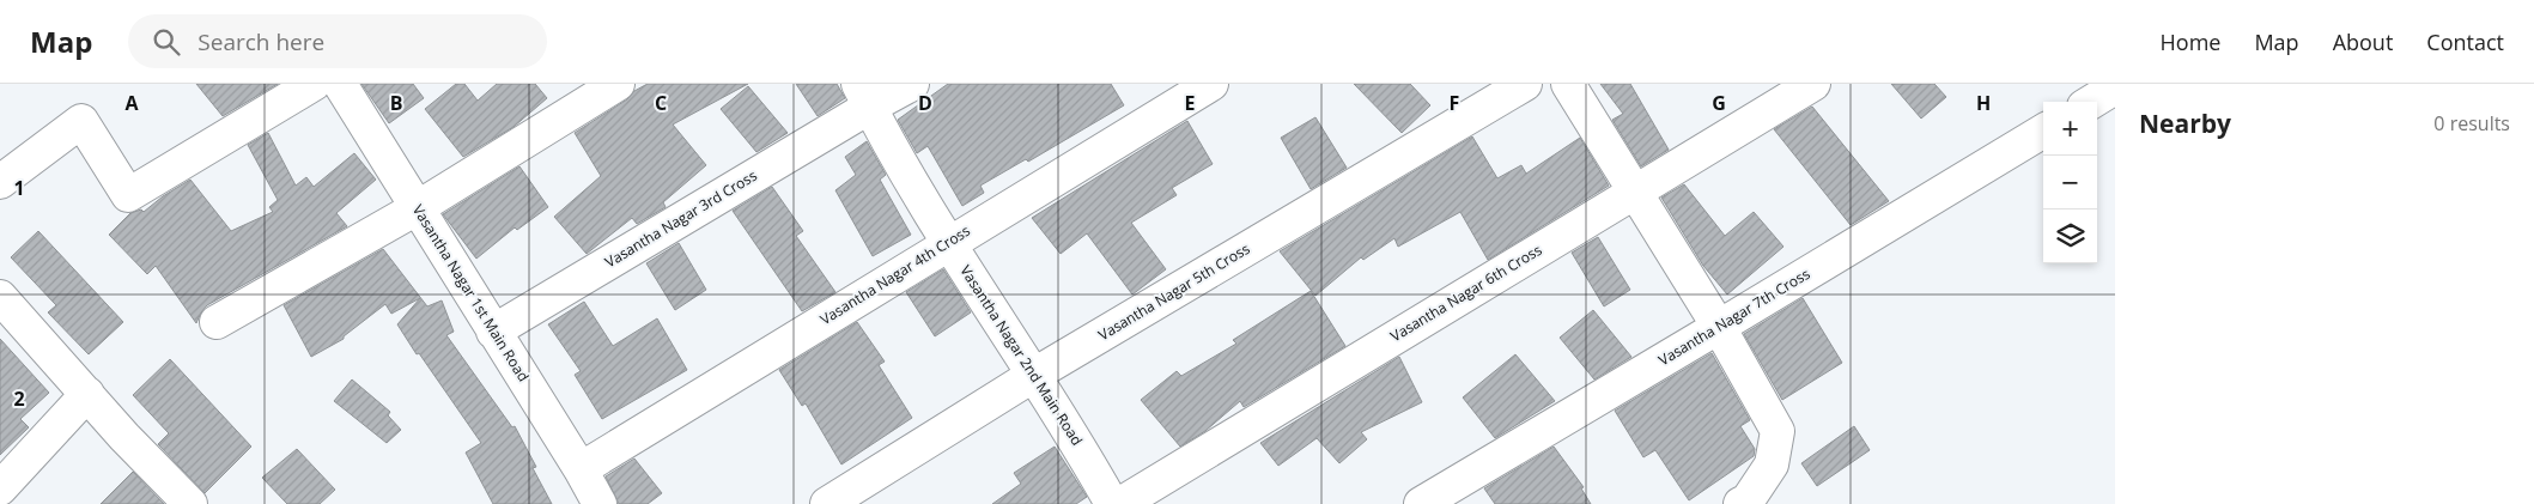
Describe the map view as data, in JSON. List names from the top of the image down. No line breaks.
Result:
{"streets":{"street":["Vasantha Nagar 3rd Cross","Vasantha Nagar 4th Cross","Vasantha Nagar 5th Cross","Vasantha Nagar 1st Main Road","Vasantha Nagar 6th Cross","Vasantha Nagar 7th Cross","Vasantha Nagar 2nd Main Road"]},"crossings":[["Vasantha Nagar 3rd Cross","Vasantha Nagar 1st Main Road"],["Vasantha Nagar 3rd Cross","Vasantha Nagar 2nd Main Road"],["Vasantha Nagar 4th Cross","Vasantha Nagar 1st Main Road"],["Vasantha Nagar 4th Cross","Vasantha Nagar 2nd Main Road"],["Vasantha Nagar 5th Cross","Vasantha Nagar 2nd Main Road"]],"page":{"header":"Map","search":"Search here","nav":["Home","Map","About","Contact"],"heading":["Nearby","0 results"],"map_buttons":["+","−"]},"grid":{"columns":["A","B","C","D","E","F","G","H"],"rows":["1","2"]}}
